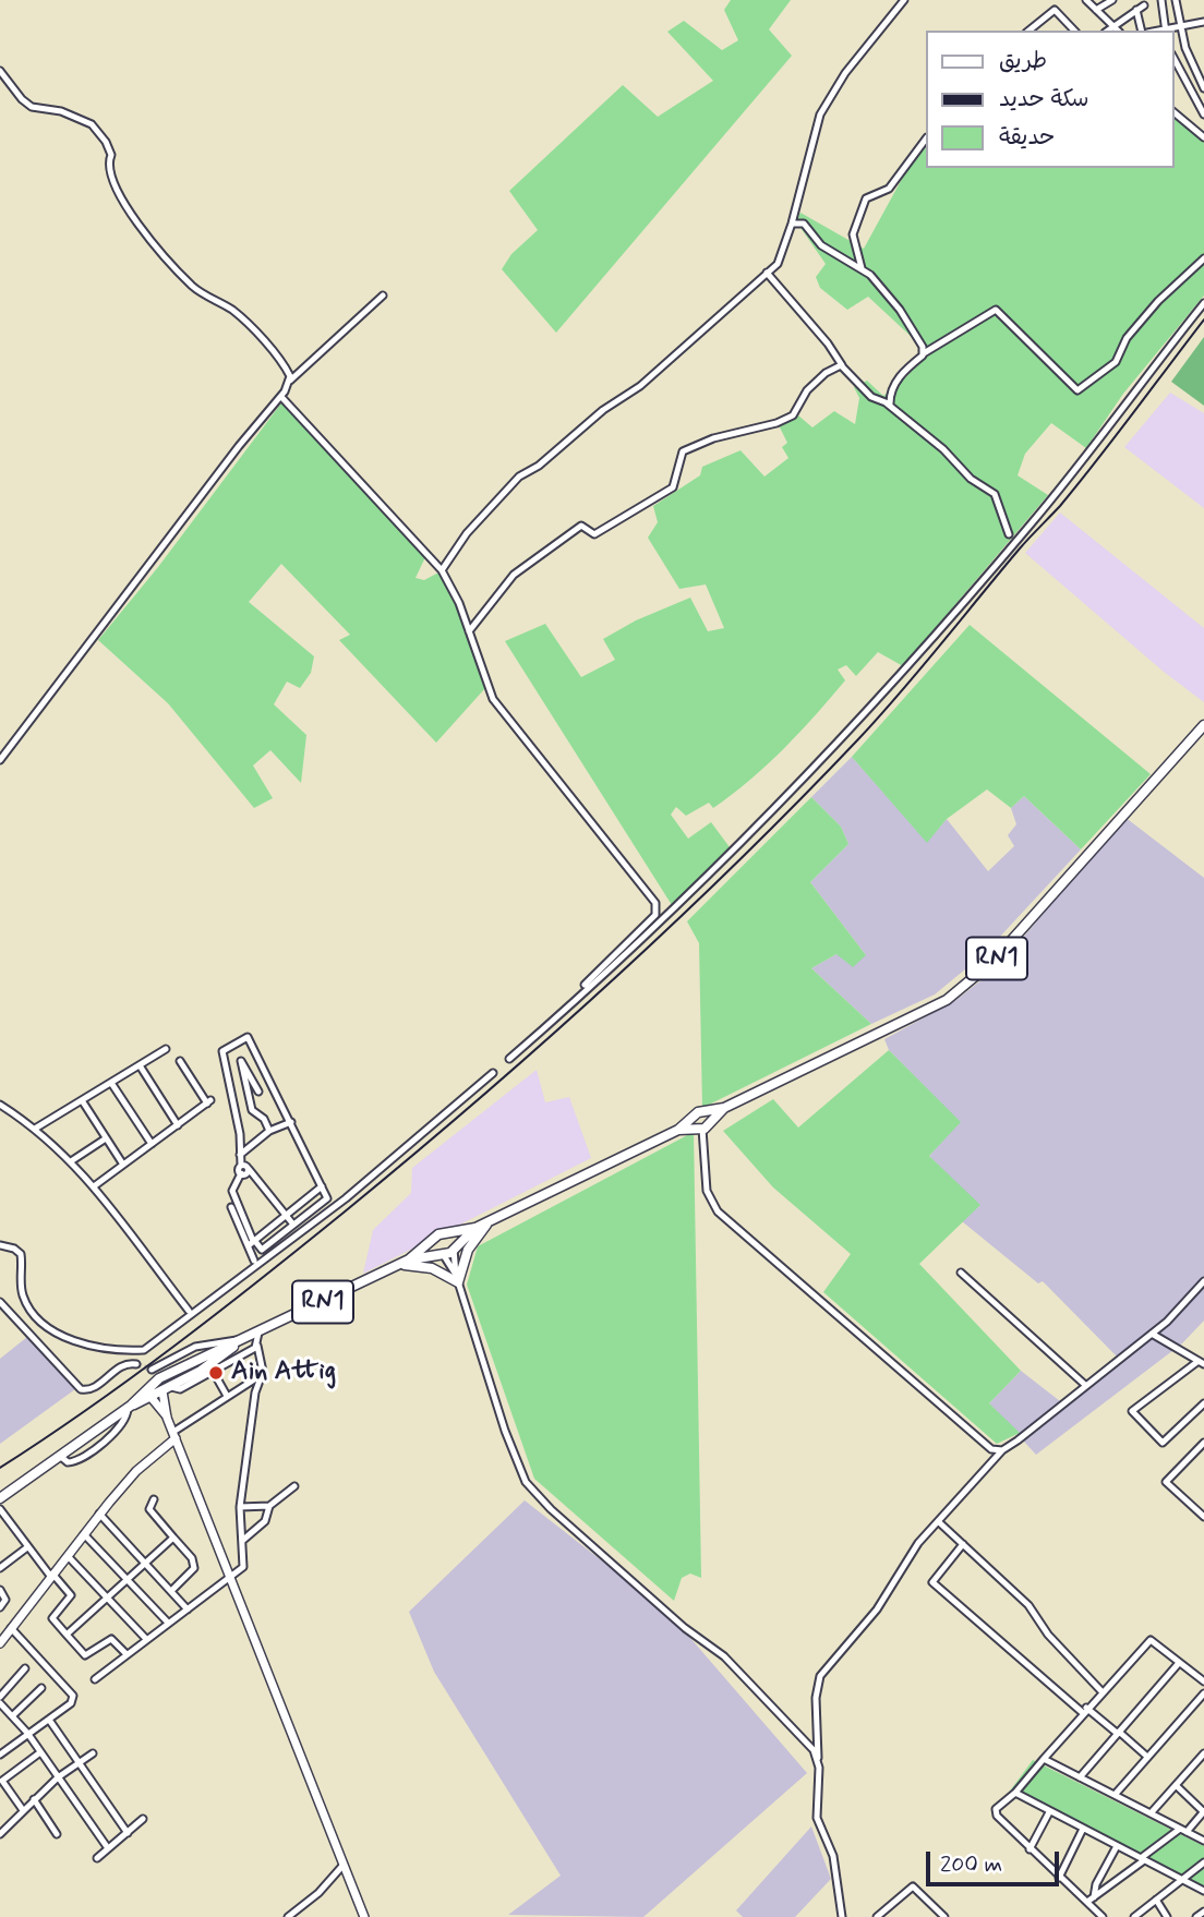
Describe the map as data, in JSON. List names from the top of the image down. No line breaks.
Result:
{"streets":{"main road":["RN1"]},"places":["Ain Attig"],"legend":["طريق","سكة حديد","حديقة"],"scale_bar":"200 m"}
